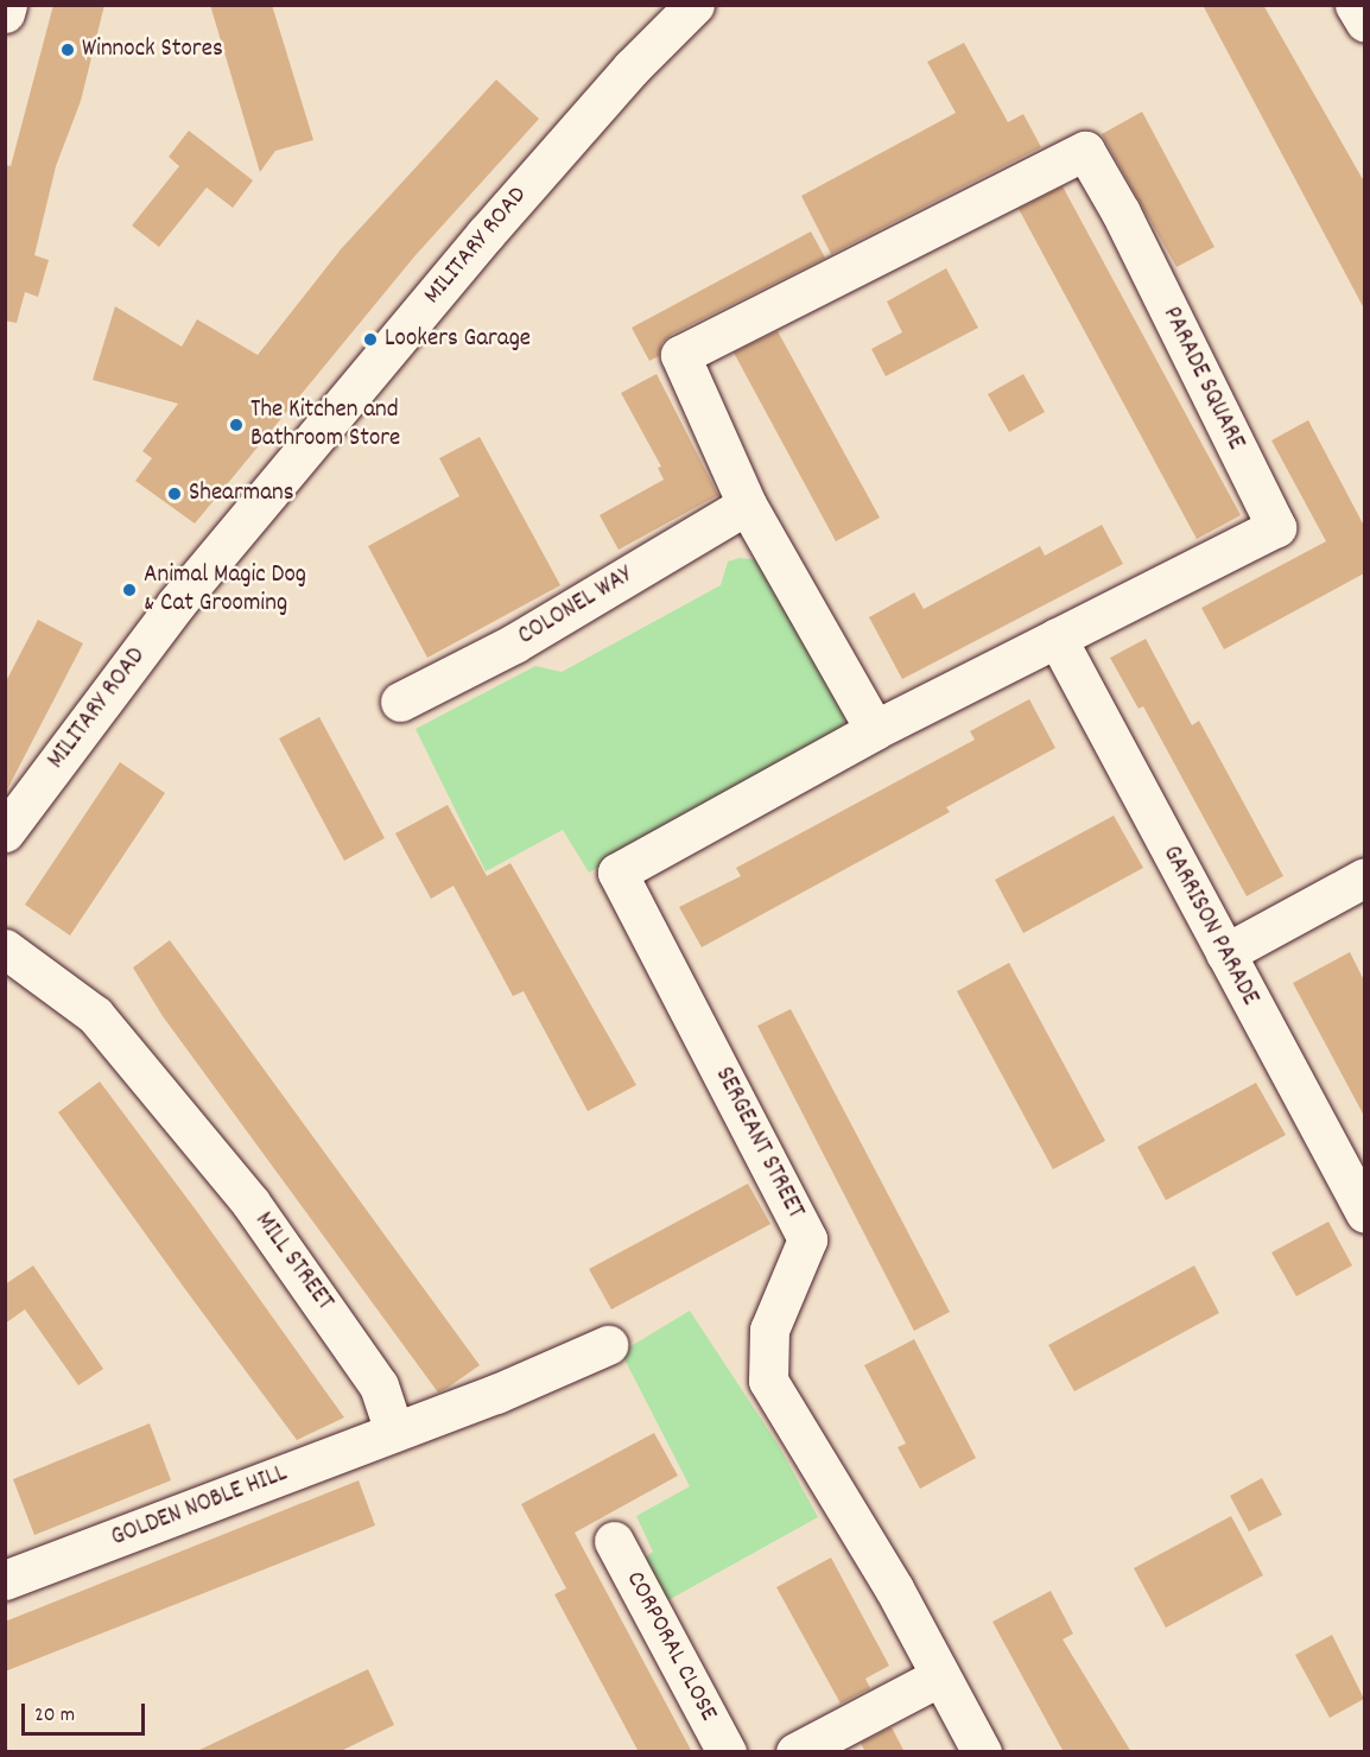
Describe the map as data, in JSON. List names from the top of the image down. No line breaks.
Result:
{"streets":{"street":["MILITARY ROAD","PARADE SQUARE","COLONEL WAY","GARRISON PARADE","SERGEANT STREET","MILL STREET","GOLDEN NOBLE HILL","CORPORAL CLOSE"]},"crossings":[["PARADE SQUARE","COLONEL WAY"],["PARADE SQUARE","GARRISON PARADE"],["PARADE SQUARE","SERGEANT STREET"],["MILL STREET","GOLDEN NOBLE HILL"]],"places":["Winnock Stores","Lookers Garage","The Kitchen and Bathroom Store","Shearmans","Animal Magic Dog & Cat Grooming"],"scale_bar":"20 m"}
